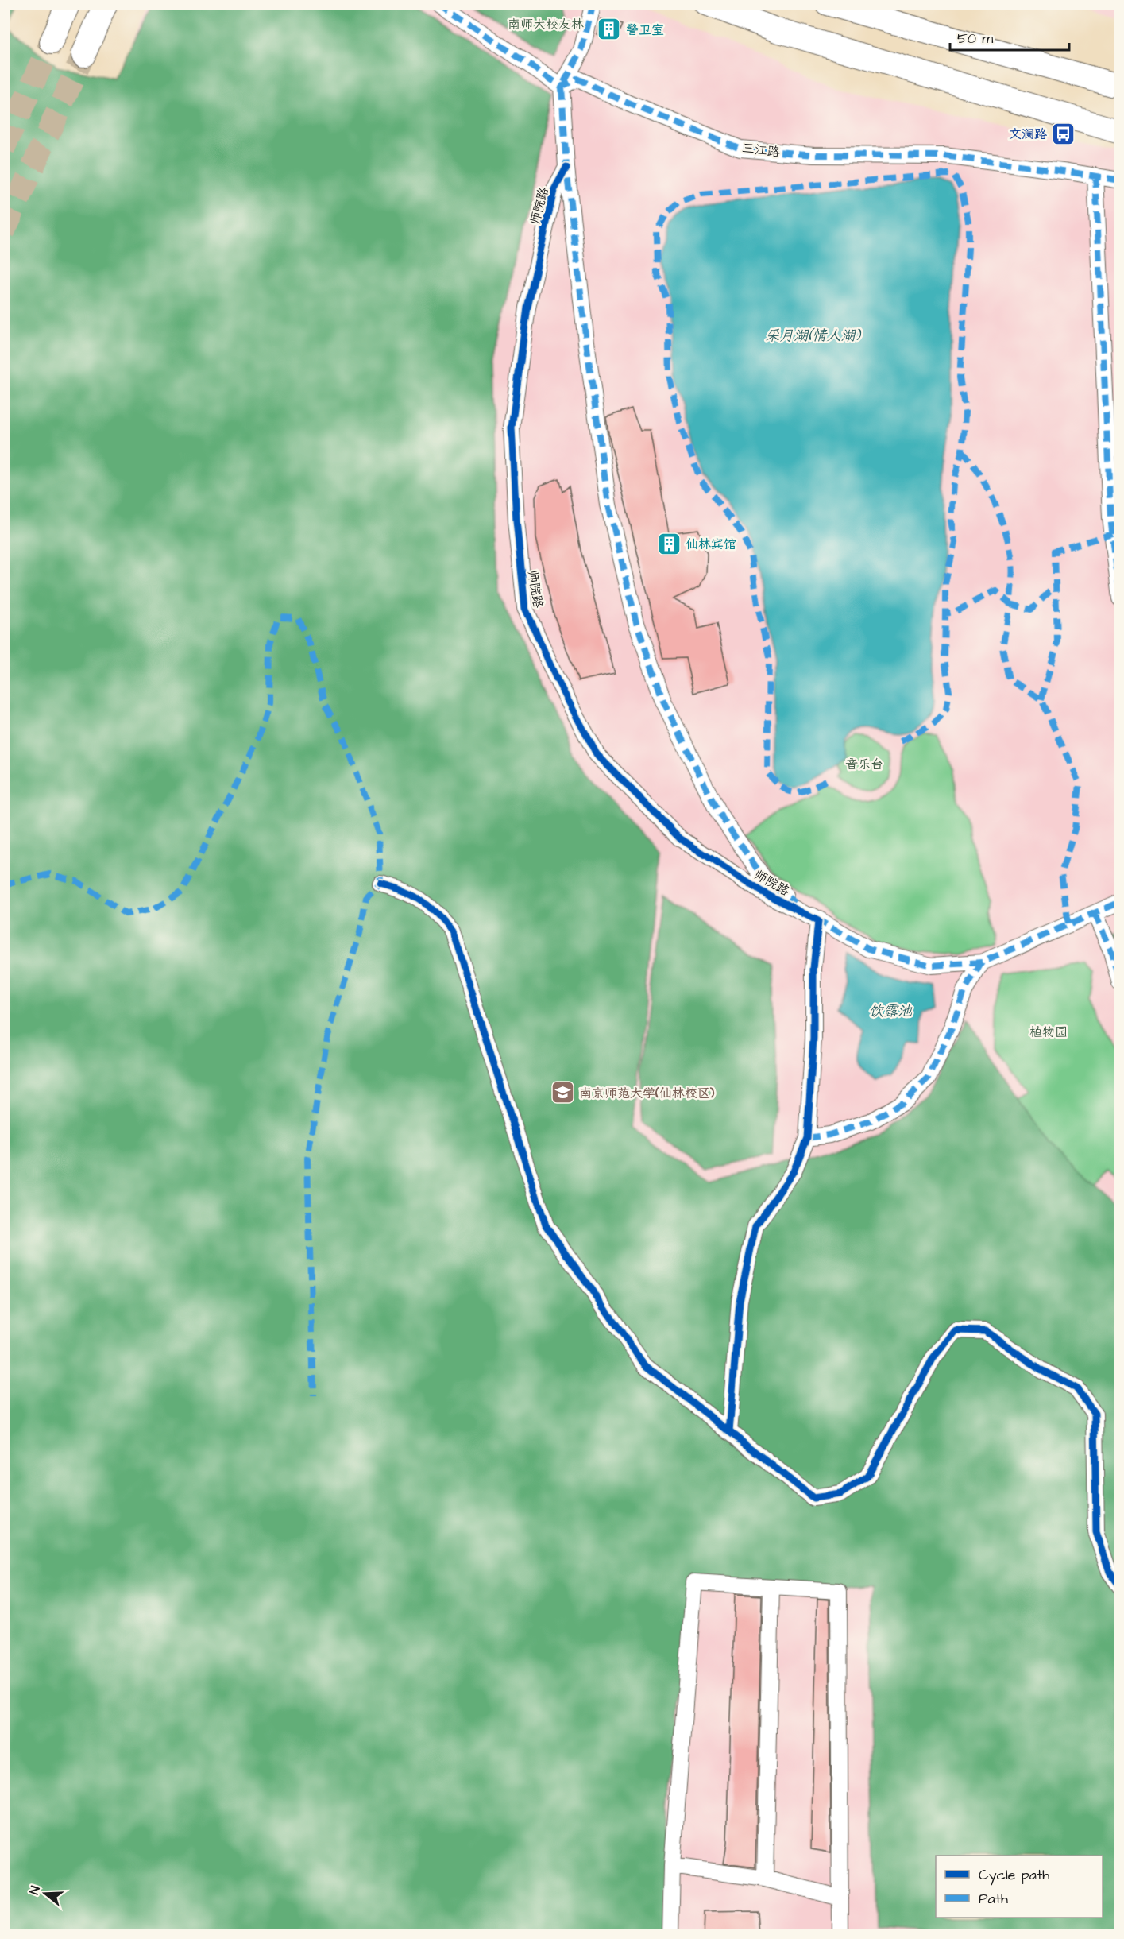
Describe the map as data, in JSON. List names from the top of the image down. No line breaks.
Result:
{"streets":{"street":["三江路","师院路"]},"crossings":[["三江路","师院路"]],"water":["采月湖(情人湖)","饮露池"],"parks":["南师大校友林","音乐台","植物园"],"places":{"building":["警卫室","仙林宾馆"],"bus stop":["文澜路"],"school or university":["南京师范大学(仙林校区)"]},"legend":["Cycle path","Path"],"scale_bar":"50 m","north":"left"}
